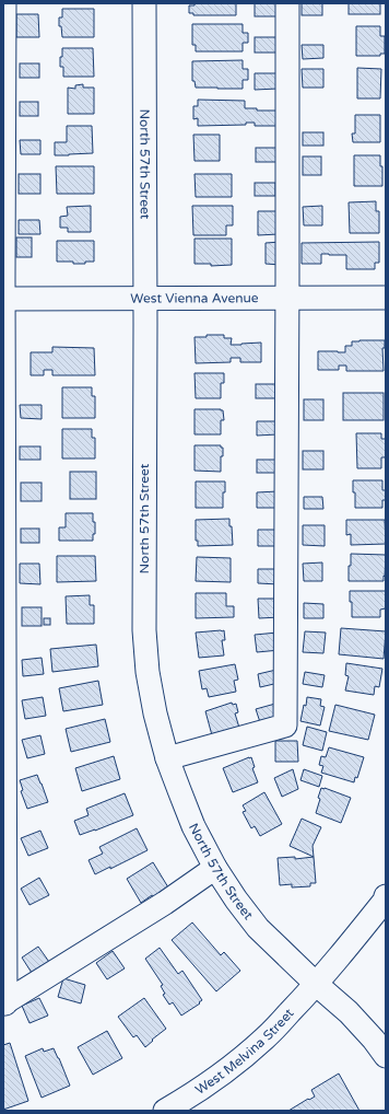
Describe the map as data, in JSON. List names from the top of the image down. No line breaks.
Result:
{"streets":{"street":["North 57th Street","West Vienna Avenue","West Melvina Street"]},"crossings":[["North 57th Street","West Vienna Avenue"],["North 57th Street","West Melvina Street"]]}
